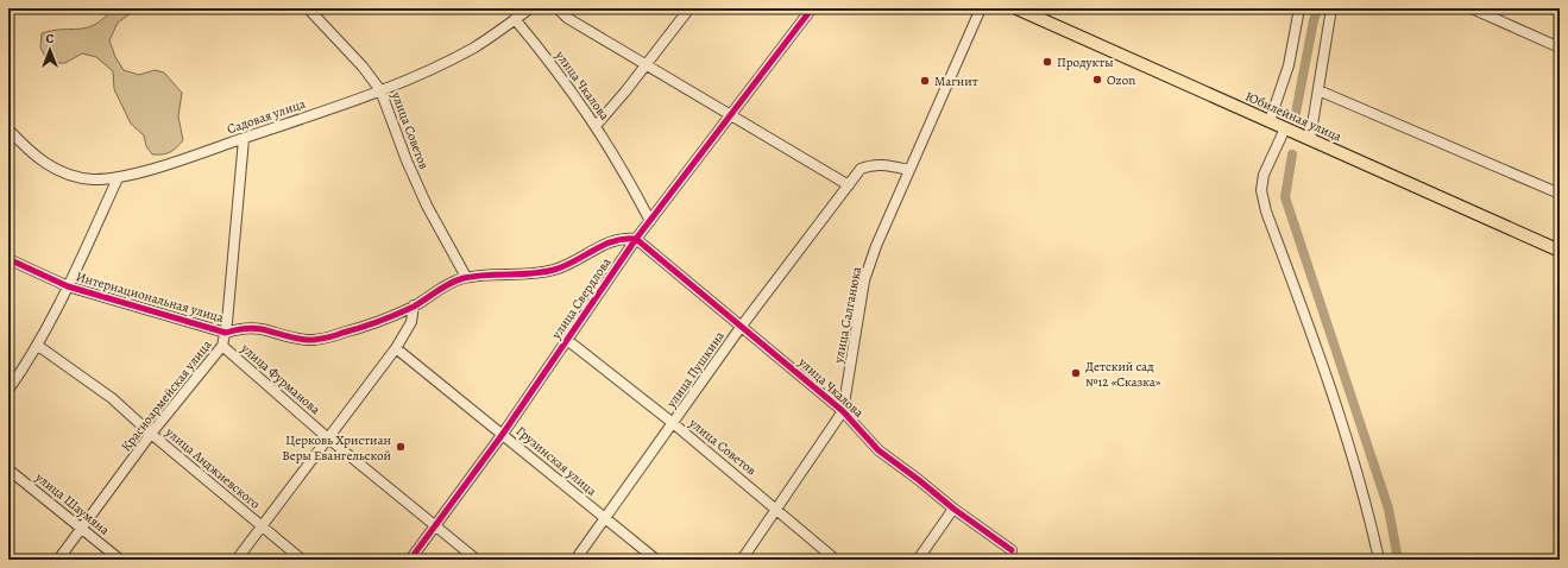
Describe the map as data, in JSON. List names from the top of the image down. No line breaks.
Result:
{"streets":{"main road":["Юбилейная улица"],"street":["улица Чкалова","Садовая улица","улица Советов","Интернациональная улица","улица Свердлова","улица Салганюка","улица Пушкина","улица Фурманова","Красноармейская улица","Грузинская улица","улица Анджиевского","улица Шаумяна"]},"crossings":[["улица Чкалова","Садовая улица"],["улица Чкалова","Интернациональная улица"],["улица Чкалова","улица Свердлова"],["улица Чкалова","улица Салганюка"],["улица Чкалова","улица Пушкина"],["Садовая улица","улица Советов"],["Садовая улица","Красноармейская улица"],["улица Советов","Интернациональная улица"],["улица Советов","улица Свердлова"],["улица Советов","улица Салганюка"],["улица Советов","улица Пушкина"],["Интернациональная улица","улица Свердлова"],["Интернациональная улица","Красноармейская улица"],["улица Свердлова","улица Фурманова"],["улица Свердлова","Грузинская улица"],["улица Салганюка","улица Пушкина"],["улица Пушкина","Грузинская улица"],["улица Фурманова","Красноармейская улица"],["Красноармейская улица","улица Анджиевского"],["Красноармейская улица","улица Шаумяна"]],"places":["Продукты","Ozon","Магнит","Детский сад №12 «Сказка»","Церковь Христиан Веры Евангельской"],"north":"top"}
